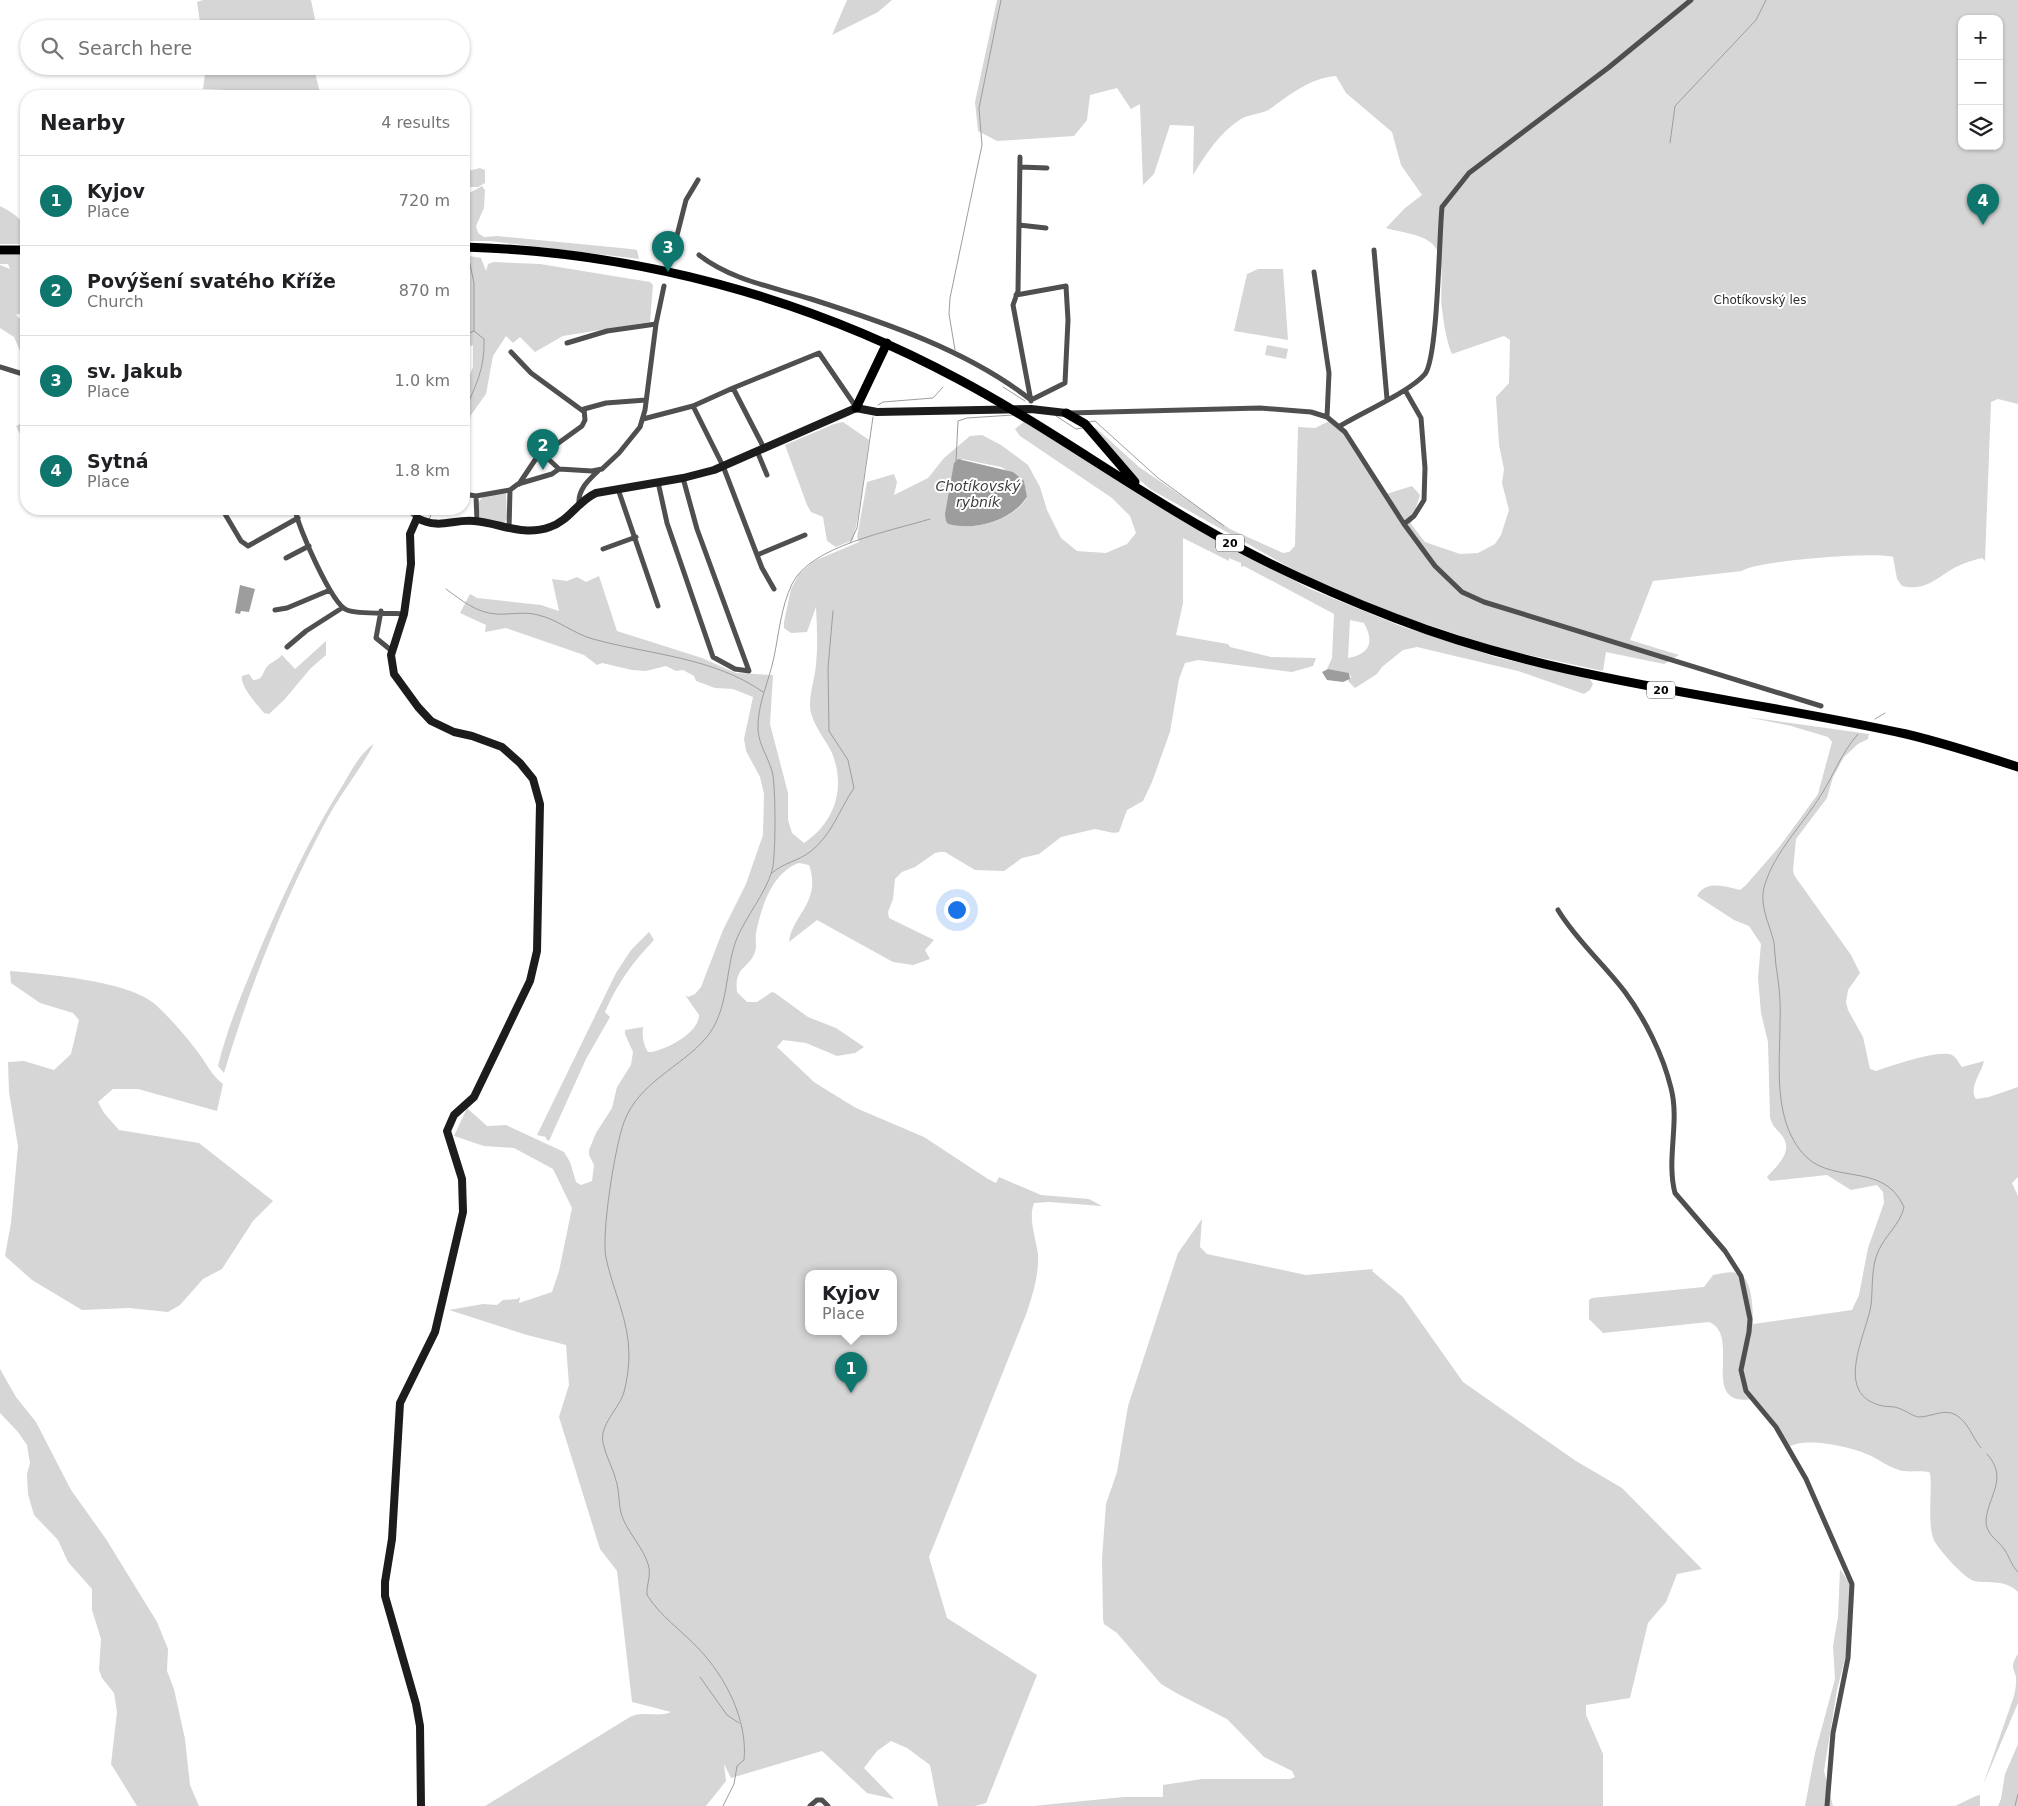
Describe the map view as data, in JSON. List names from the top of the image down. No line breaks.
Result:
{"streets":{"main road":["20"]},"water":["Chotíkovský rybník"],"parks":["Chotíkovský les"],"page":{"map_buttons":["+","−"],"search":"Search here","heading":["Nearby","4 results"],"list":[{"mark":"1","name":"Kyjov","note":"Place","value":"720 m"},{"mark":"2","name":"Povýšení svatého Kříže","note":"Church","value":"870 m"},{"mark":"3","name":"sv. Jakub","note":"Place","value":"1.0 km"},{"mark":"4","name":"Sytná","note":"Place","value":"1.8 km"}],"pins":["4","3","2","1"],"popup":["Kyjov","Place"]}}
